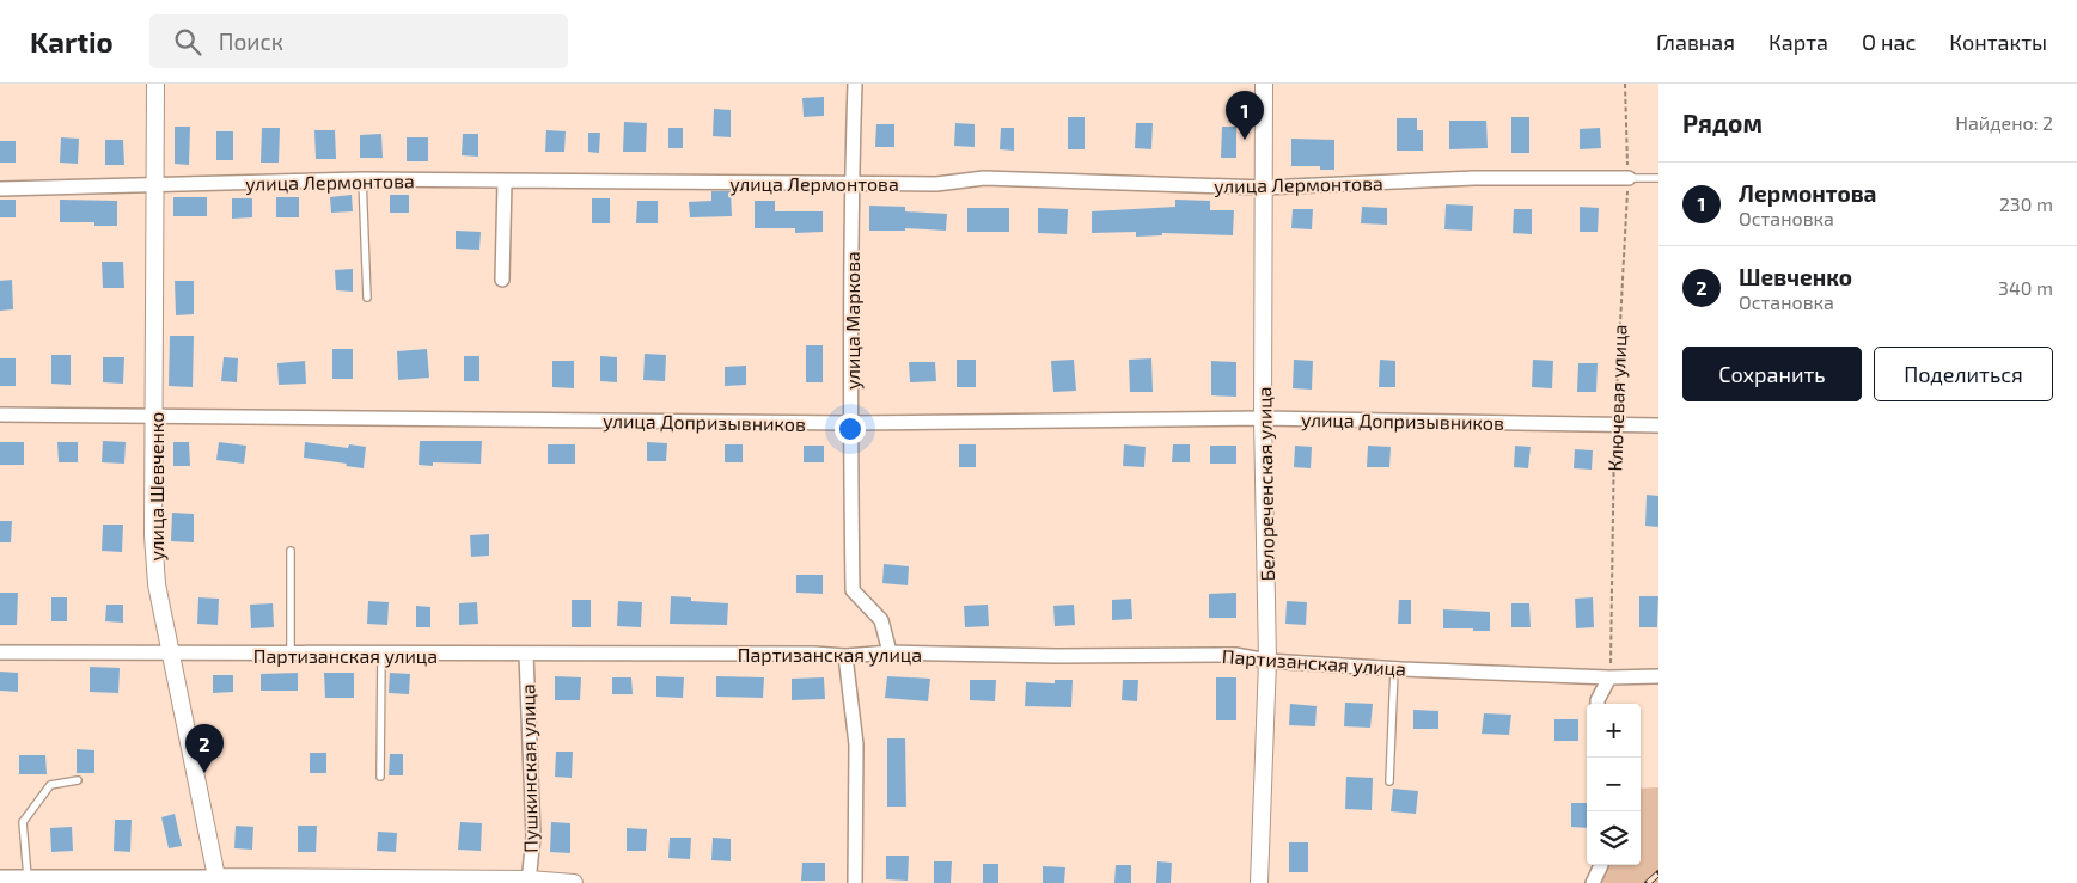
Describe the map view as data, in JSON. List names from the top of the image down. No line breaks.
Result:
{"streets":{"street":["улица Лермонтова","улица Маркова","улица Допризывников","Белореченская улица","улица Шевченко","Партизанская улица","Пушкинская улица"],"path":["Ключевая улица"]},"crossings":[["улица Лермонтова","улица Маркова"],["улица Лермонтова","Ключевая улица"],["улица Лермонтова","Белореченская улица"],["улица Лермонтова","улица Шевченко"],["улица Маркова","улица Допризывников"],["улица Маркова","Партизанская улица"],["Ключевая улица","улица Допризывников"],["Ключевая улица","Партизанская улица"],["улица Допризывников","Белореченская улица"],["улица Допризывников","улица Шевченко"],["Белореченская улица","Партизанская улица"],["улица Шевченко","Партизанская улица"],["Партизанская улица","Пушкинская улица"]],"page":{"header":"Kartio","search":"Поиск","nav":["Главная","Карта","О нас","Контакты"],"heading":["Рядом","Найдено: 2"],"pins":["1","2"],"list":[{"mark":"1","name":"Лермонтова","note":"Остановка","value":"230 m"},{"mark":"2","name":"Шевченко","note":"Остановка","value":"340 m"}],"buttons":["Сохранить","Поделиться"],"map_buttons":["+","−"]}}
